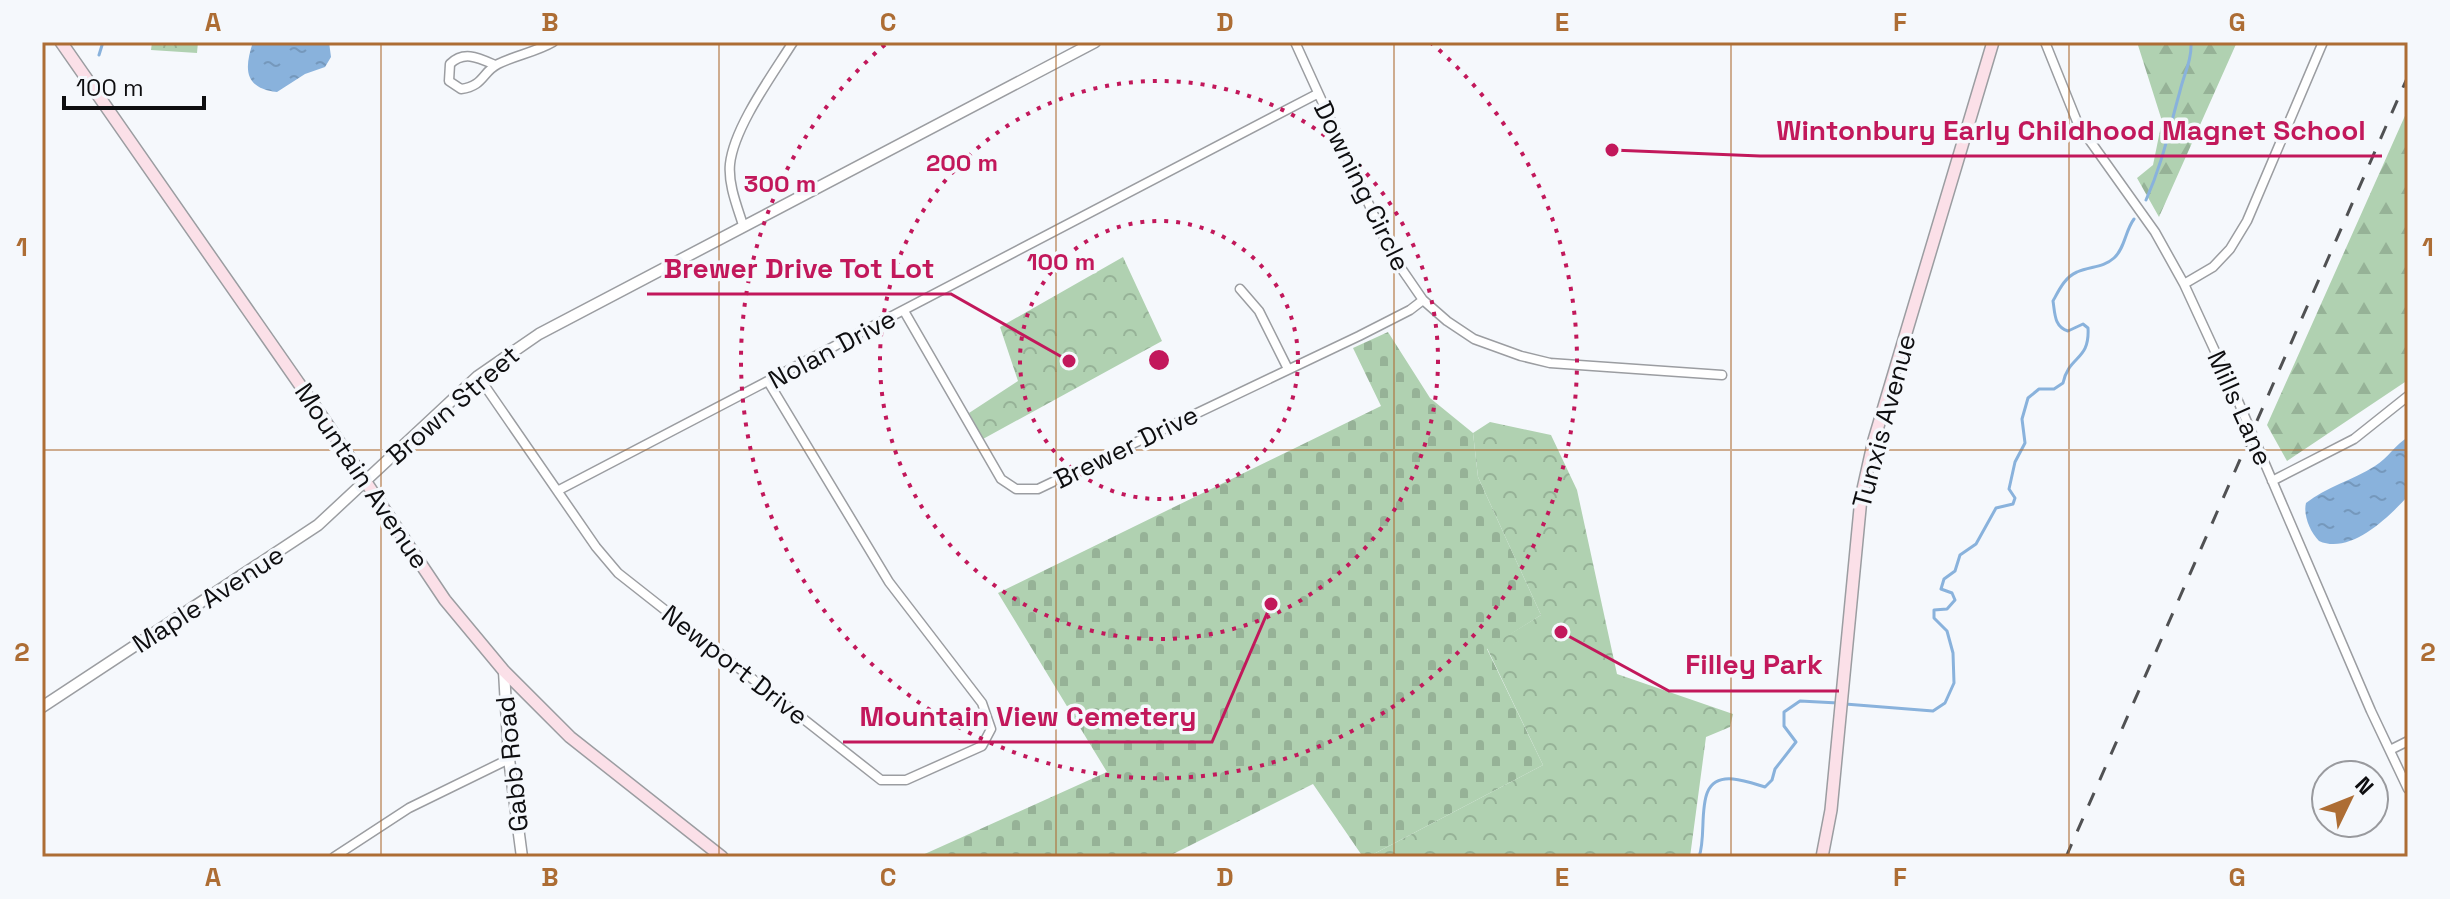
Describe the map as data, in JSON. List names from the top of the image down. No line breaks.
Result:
{"streets":{"main road":["Tunxis Avenue","Mountain Avenue"],"street":["Downing Circle","Nolan Drive","Brown Street","Mills Lane","Brewer Drive","Maple Avenue","Newport Drive","Gabb Road"]},"crossings":[["Downing Circle","Nolan Drive"],["Downing Circle","Brewer Drive"],["Nolan Drive","Brewer Drive"],["Nolan Drive","Newport Drive"],["Brown Street","Mountain Avenue"],["Brown Street","Maple Avenue"],["Brown Street","Newport Drive"],["Mountain Avenue","Maple Avenue"],["Mountain Avenue","Gabb Road"]],"places":["Wintonbury Early Childhood Magnet School","Brewer Drive Tot Lot","Mountain View Cemetery","Filley Park"],"scale_bar":"100 m","north":"top right","grid":{"columns":["A","B","C","D","E","F","G"],"rows":["1","2"]},"rings":["200 m","300 m","100 m"]}
